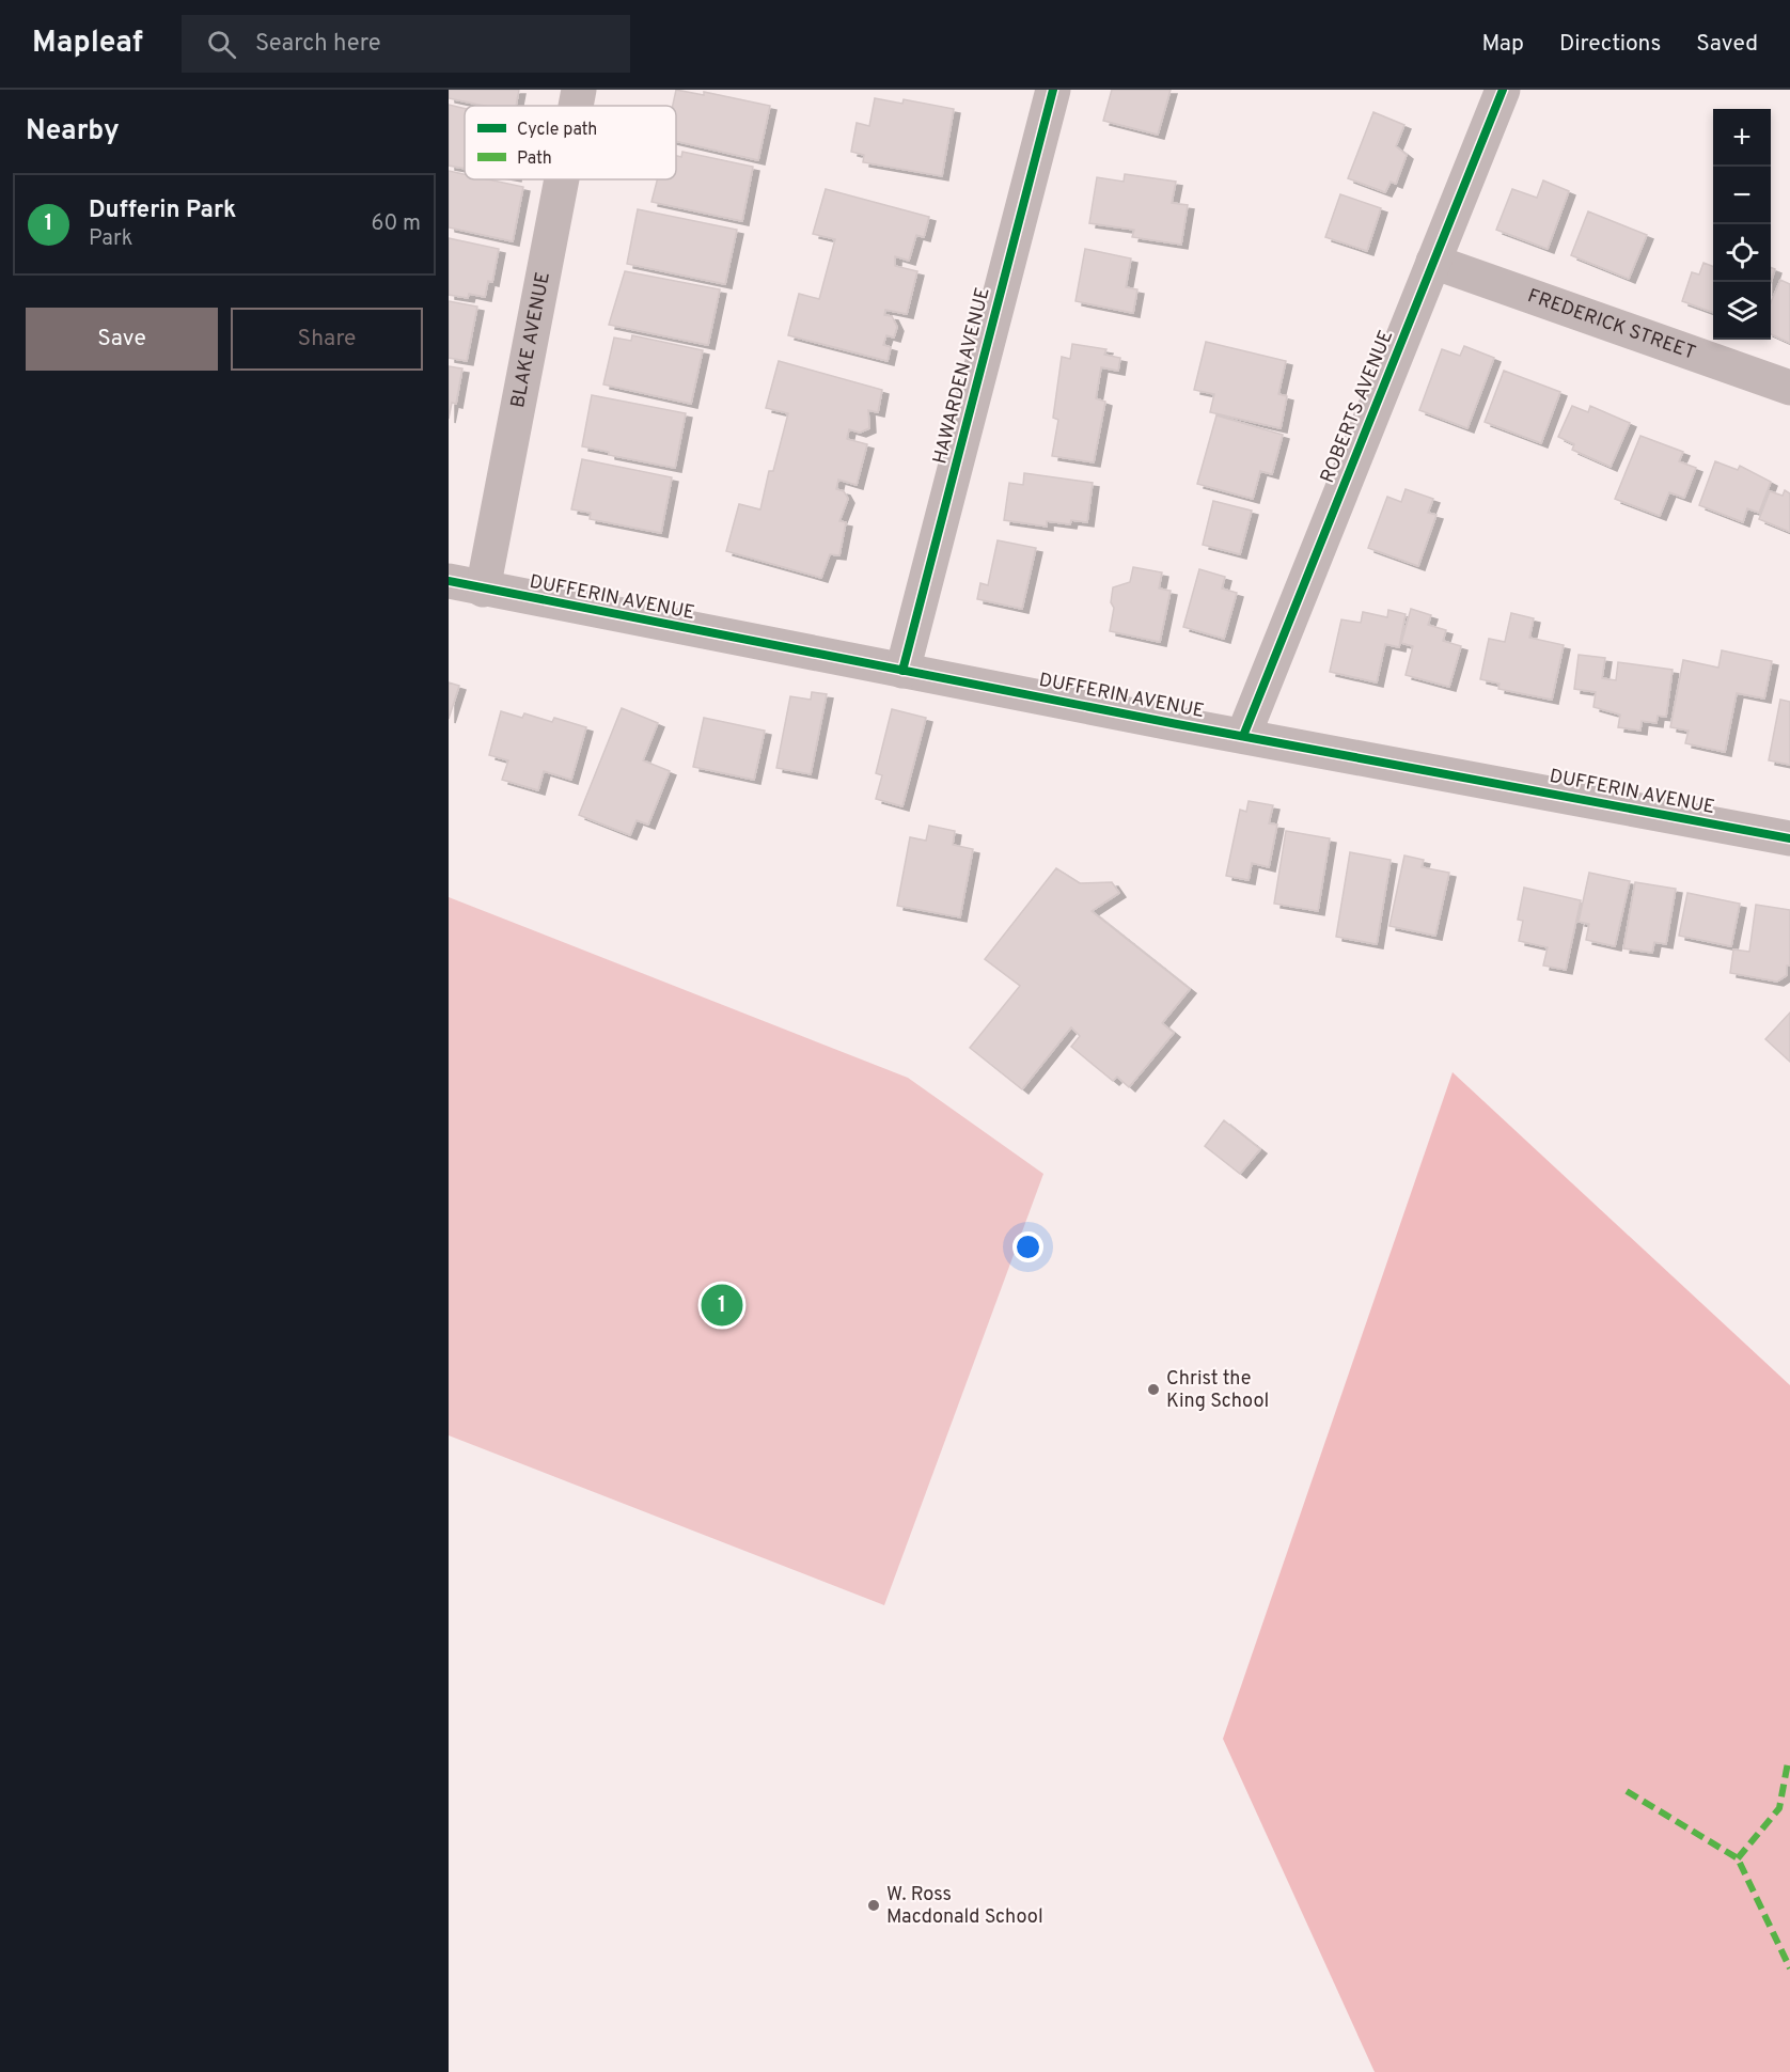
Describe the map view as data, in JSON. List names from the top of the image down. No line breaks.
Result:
{"streets":{"street":["FREDERICK STREET","BLAKE AVENUE","HAWARDEN AVENUE","ROBERTS AVENUE","DUFFERIN AVENUE"]},"crossings":[["FREDERICK STREET","ROBERTS AVENUE"],["BLAKE AVENUE","DUFFERIN AVENUE"],["HAWARDEN AVENUE","DUFFERIN AVENUE"],["ROBERTS AVENUE","DUFFERIN AVENUE"]],"places":["Christ the King School","W. Ross Macdonald School"],"legend":["Cycle path","Path"],"page":{"header":"Mapleaf","search":"Search here","nav":["Map","Directions","Saved"],"heading":"Nearby","map_buttons":["+","−"],"list":[{"mark":"1","name":"Dufferin Park","note":"Park","value":"60 m"}],"buttons":["Save","Share"],"pins":"1"}}
